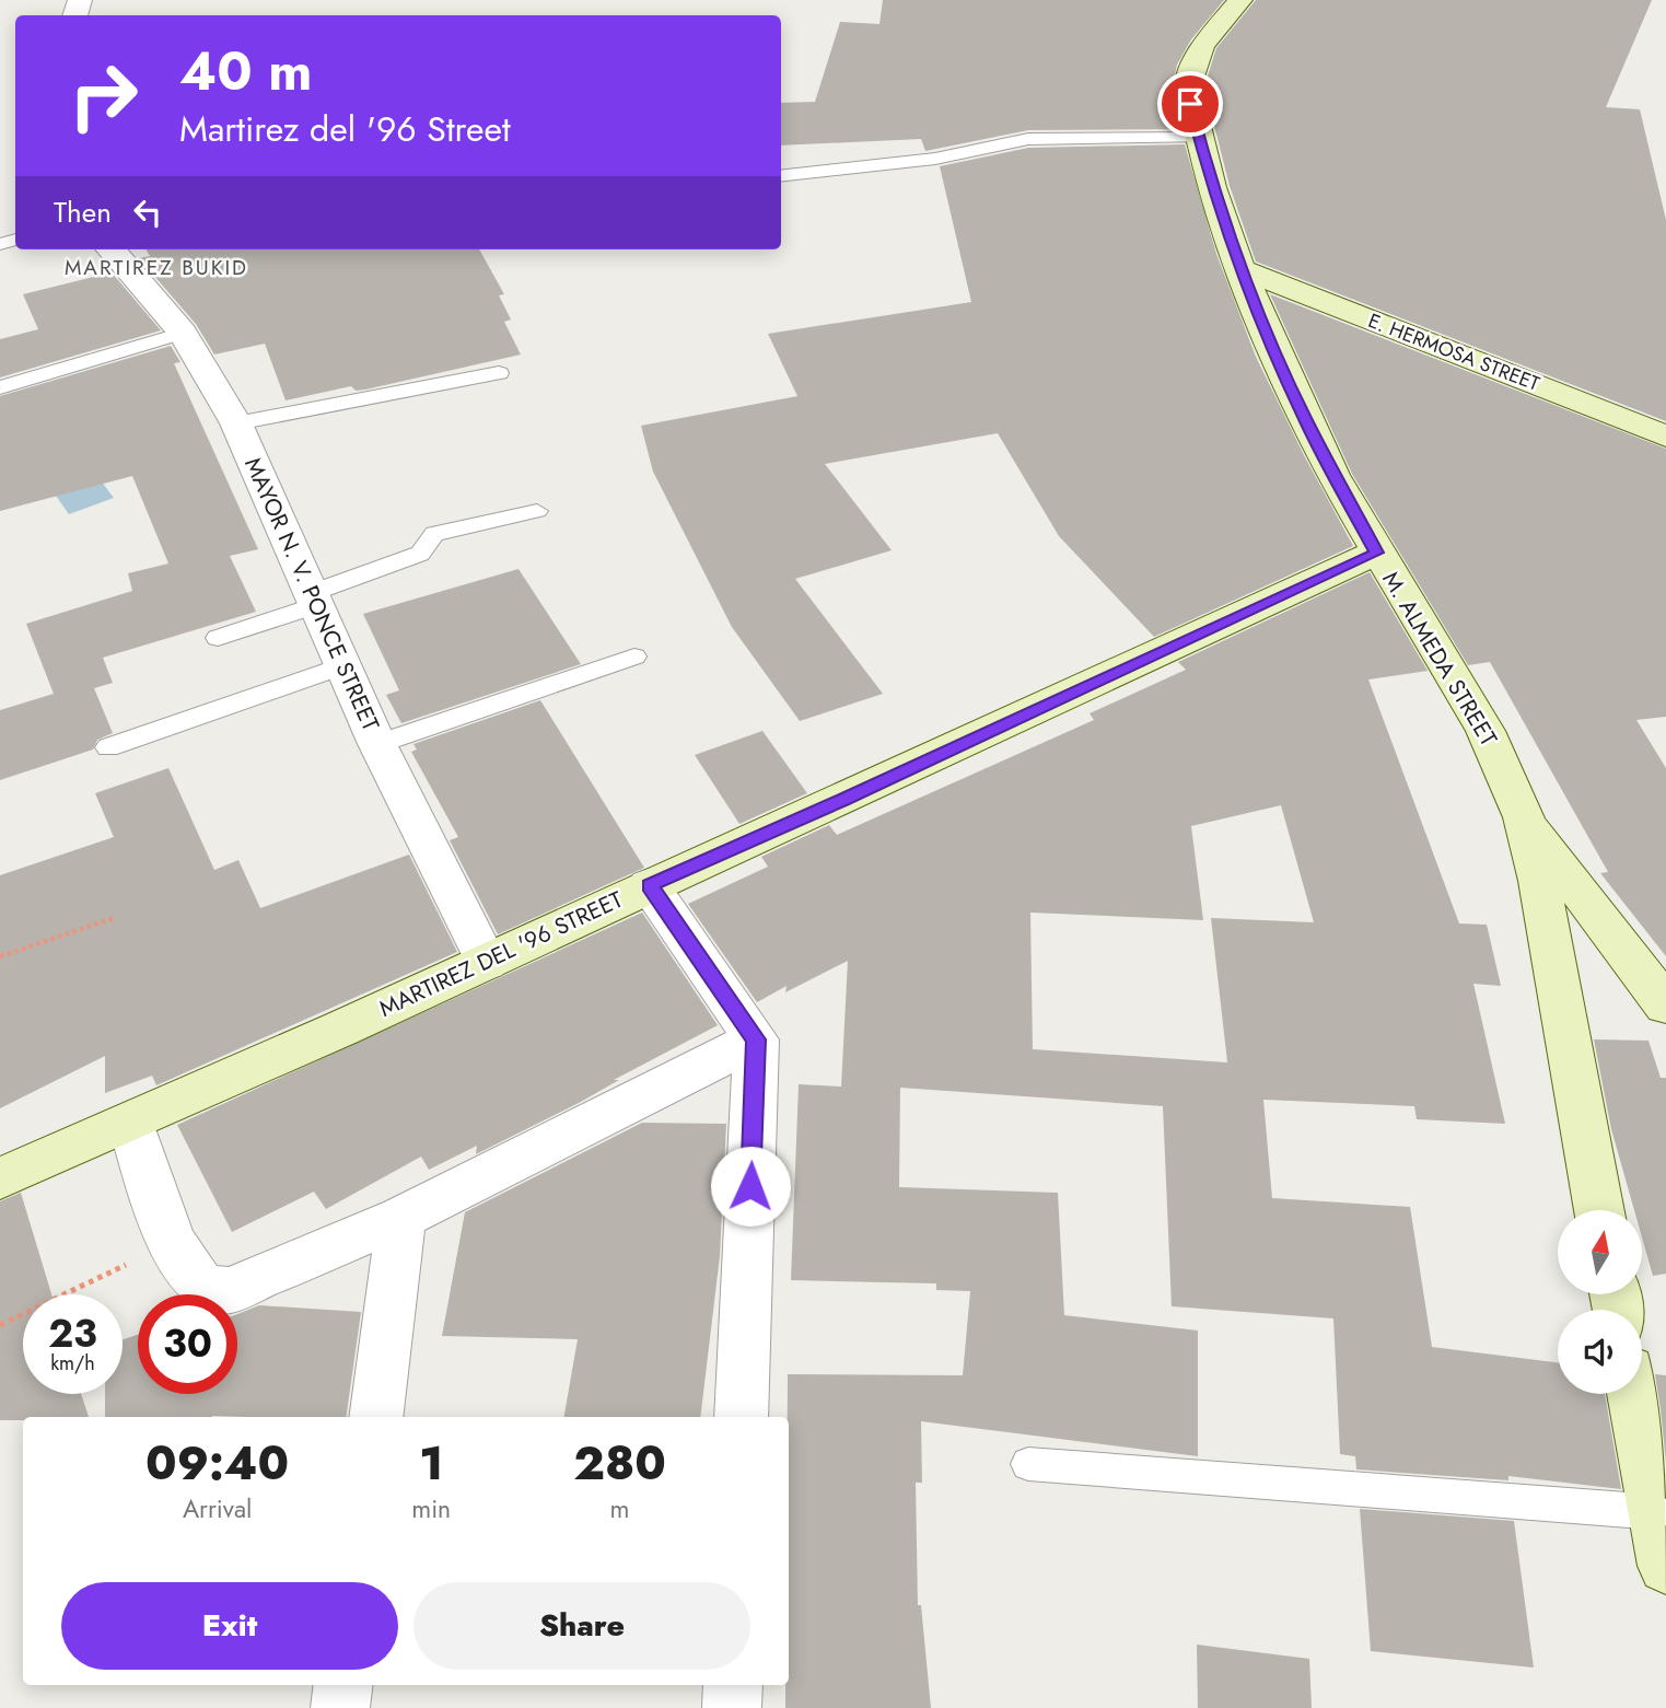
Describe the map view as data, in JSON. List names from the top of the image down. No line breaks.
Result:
{"streets":{"main road":["E. HERMOSA STREET","M. ALMEDA STREET","MARTIREZ DEL '96 STREET"],"street":["MAYOR N. V. PONCE STREET"]},"crossings":[["E. HERMOSA STREET","M. ALMEDA STREET"],["MAYOR N. V. PONCE STREET","MARTIREZ DEL '96 STREET"],["M. ALMEDA STREET","MARTIREZ DEL '96 STREET"]],"districts":["MARTIREZ BUKID"],"north":"top","page":{"turn":["40 m","Martirez del '96 Street"],"then":"Then","speed":"23 km/h","limit":"30","eta":["09:40","Arrival","1","min","280","m"],"buttons":["Exit","Share"]}}
